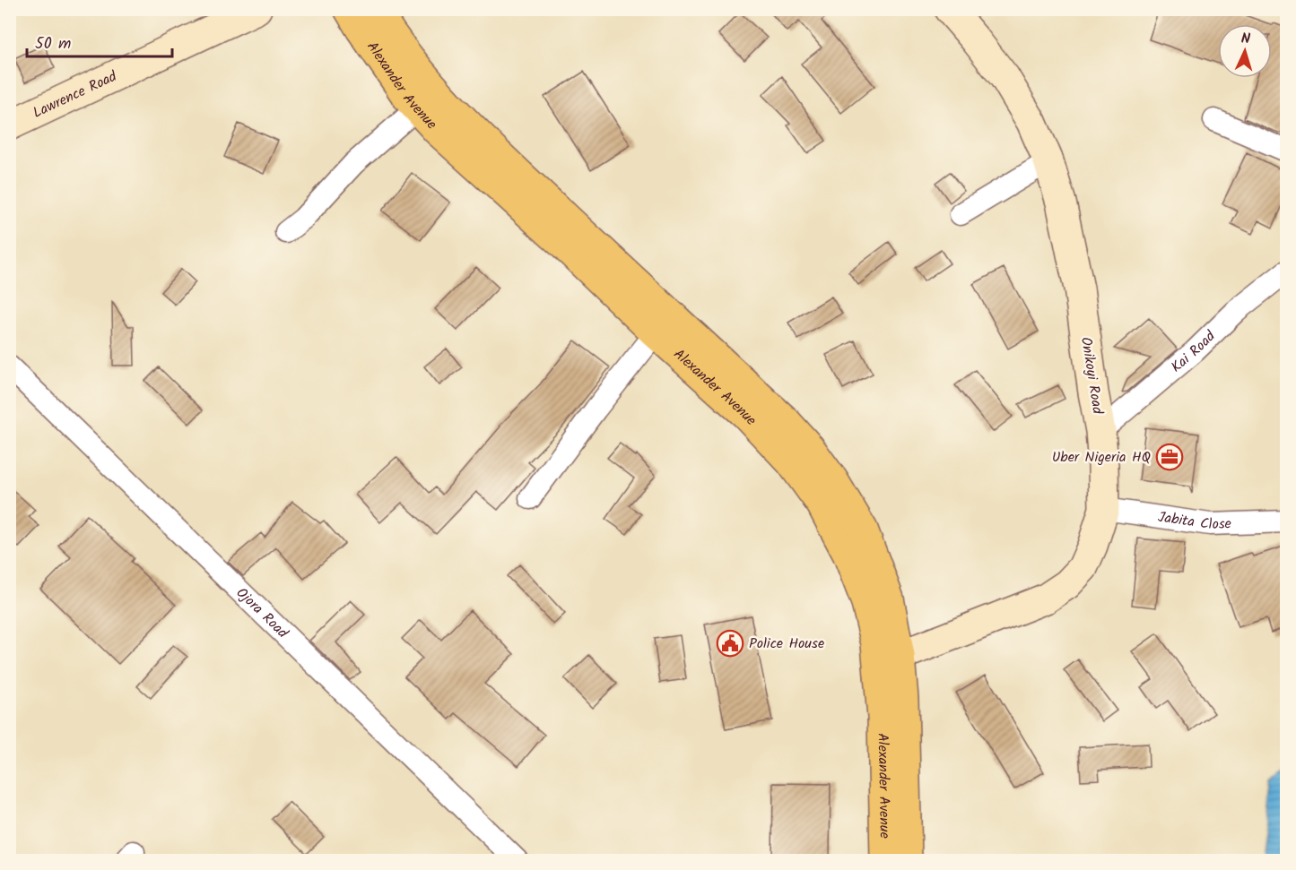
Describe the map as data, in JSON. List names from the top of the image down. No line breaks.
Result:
{"streets":{"main road":["Alexander Avenue"],"street":["Lawrence Road","Kai Road","Onikoyi Road","Jabita Close","Ojora Road"]},"crossings":[["Alexander Avenue","Onikoyi Road"],["Kai Road","Onikoyi Road"],["Onikoyi Road","Jabita Close"]],"places":{"office":["Uber Nigeria HQ"],"public building":["Police House"]},"scale_bar":"50 m","north":"top"}
